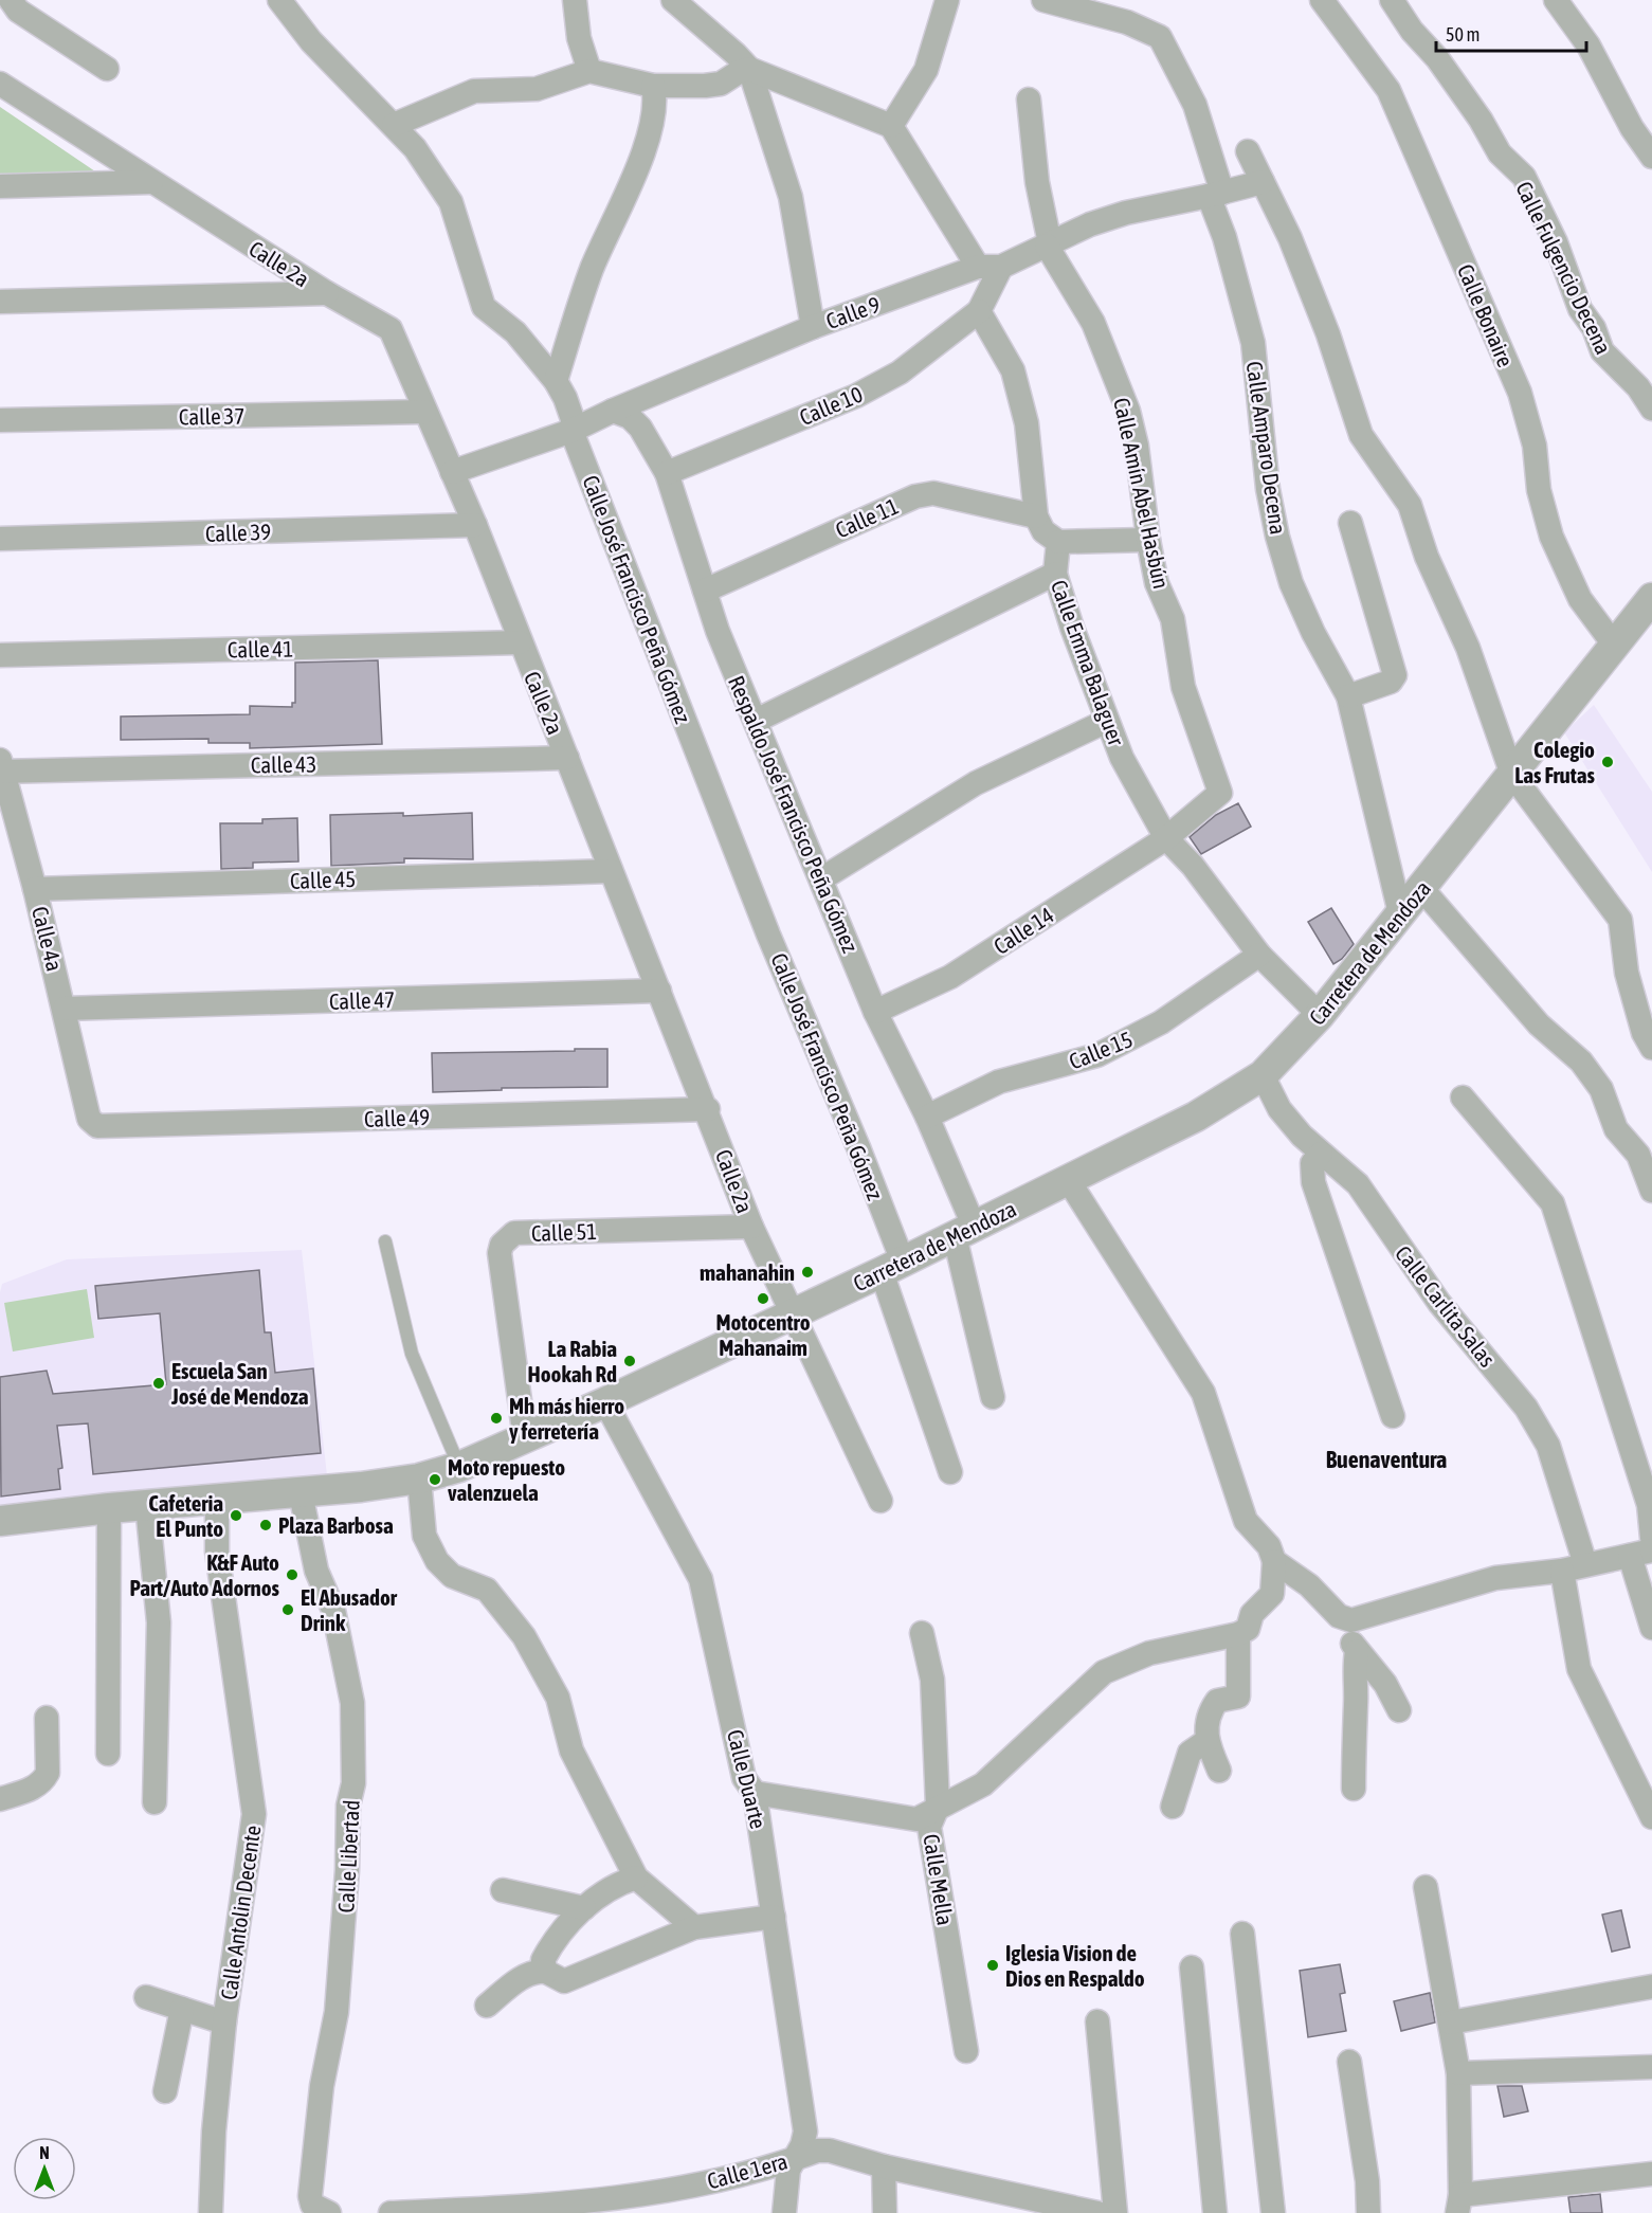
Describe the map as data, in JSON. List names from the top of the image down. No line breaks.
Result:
{"streets":{"street":["Calle 2a","Calle Fulgencio Decena","Calle 9","Calle Bonaire","Calle 10","Calle 37","Calle Amparo Decena","Calle Amín Abel Hasbún","Calle 11","Calle 39","Calle José Francisco Peña Gómez","Calle 41","Calle Emma Balaguer","Calle 43","Respaldo José Francisco Peña Gómez","Calle 45","Calle 14","Calle 4a","Carretera de Mendoza","Calle 47","Calle 15","Calle 49","Calle 51","Calle Carlita Salas","Calle Duarte","Calle Libertad","Calle Mella","Calle Antolin Decente","Calle 1era"]},"crossings":[["Calle 2a","Calle 9"],["Calle 2a","Calle 37"],["Calle 2a","Calle 39"],["Calle 2a","Calle 41"],["Calle 2a","Calle 43"],["Calle 2a","Calle 45"],["Calle 2a","Carretera de Mendoza"],["Calle 2a","Calle 47"],["Calle 2a","Calle 49"],["Calle 2a","Calle 51"],["Calle 9","Calle Amparo Decena"],["Calle 9","Calle Amín Abel Hasbún"],["Calle 9","Calle José Francisco Peña Gómez"],["Calle 9","Respaldo José Francisco Peña Gómez"],["Calle Bonaire","Carretera de Mendoza"],["Calle 10","Respaldo José Francisco Peña Gómez"],["Calle Amparo Decena","Carretera de Mendoza"],["Calle Amín Abel Hasbún","Calle Emma Balaguer"],["Calle Amín Abel Hasbún","Calle 14"],["Calle 11","Respaldo José Francisco Peña Gómez"],["Calle José Francisco Peña Gómez","Carretera de Mendoza"],["Calle Emma Balaguer","Calle 14"],["Calle Emma Balaguer","Carretera de Mendoza"],["Calle Emma Balaguer","Calle 15"],["Calle 43","Calle 4a"],["Respaldo José Francisco Peña Gómez","Calle 14"],["Respaldo José Francisco Peña Gómez","Carretera de Mendoza"],["Respaldo José Francisco Peña Gómez","Calle 15"],["Calle 45","Calle 4a"],["Calle 4a","Calle 47"],["Calle 4a","Calle 49"],["Carretera de Mendoza","Calle 51"],["Carretera de Mendoza","Calle Carlita Salas"],["Carretera de Mendoza","Calle Duarte"],["Carretera de Mendoza","Calle Libertad"],["Carretera de Mendoza","Calle Antolin Decente"],["Calle Duarte","Calle 1era"]],"districts":["Buenaventura"],"places":["Colegio Las Frutas","mahanahin","Motocentro Mahanaim","La Rabia Hookah Rd","Escuela San José de Mendoza","Mh más hierro y ferretería","Moto repuesto valenzuela","Cafeteria El Punto","Plaza Barbosa","K&F Auto Part/Auto Adornos","El Abusador Drink","Iglesia Vision de Dios en Respaldo"],"scale_bar":"50 m","north":"top"}
